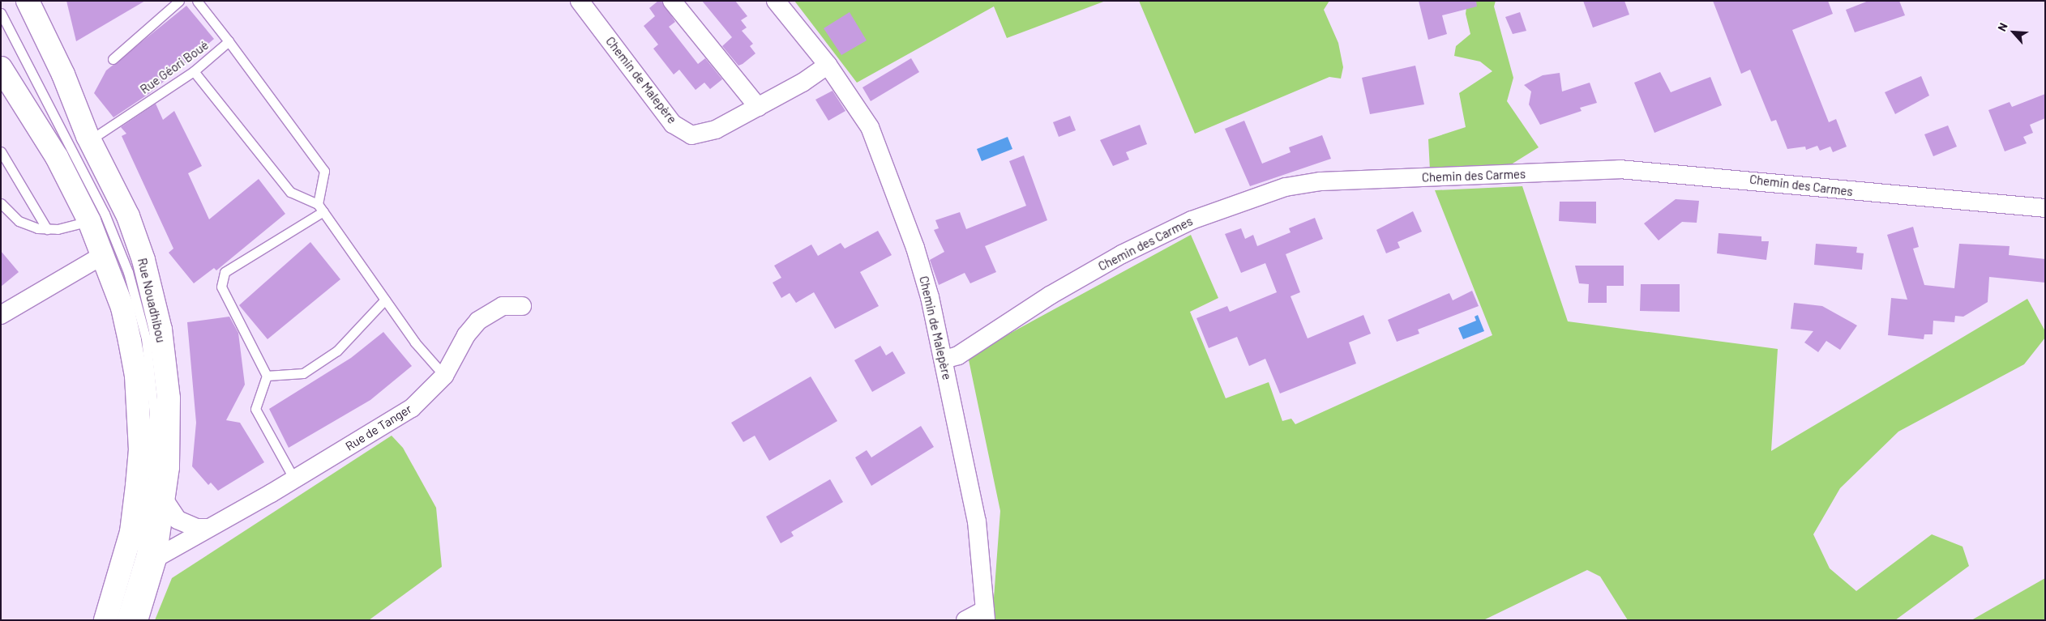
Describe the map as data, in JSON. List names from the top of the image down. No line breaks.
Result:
{"streets":{"street":["Chemin de Malepère","Chemin des Carmes","Rue Nouadhibou","Rue de Tanger"],"lane":["Rue Géori Boué"]},"crossings":[["Rue Géori Boué","Rue Nouadhibou"],["Chemin de Malepère","Chemin des Carmes"],["Rue Nouadhibou","Rue de Tanger"]],"north":"top left"}
